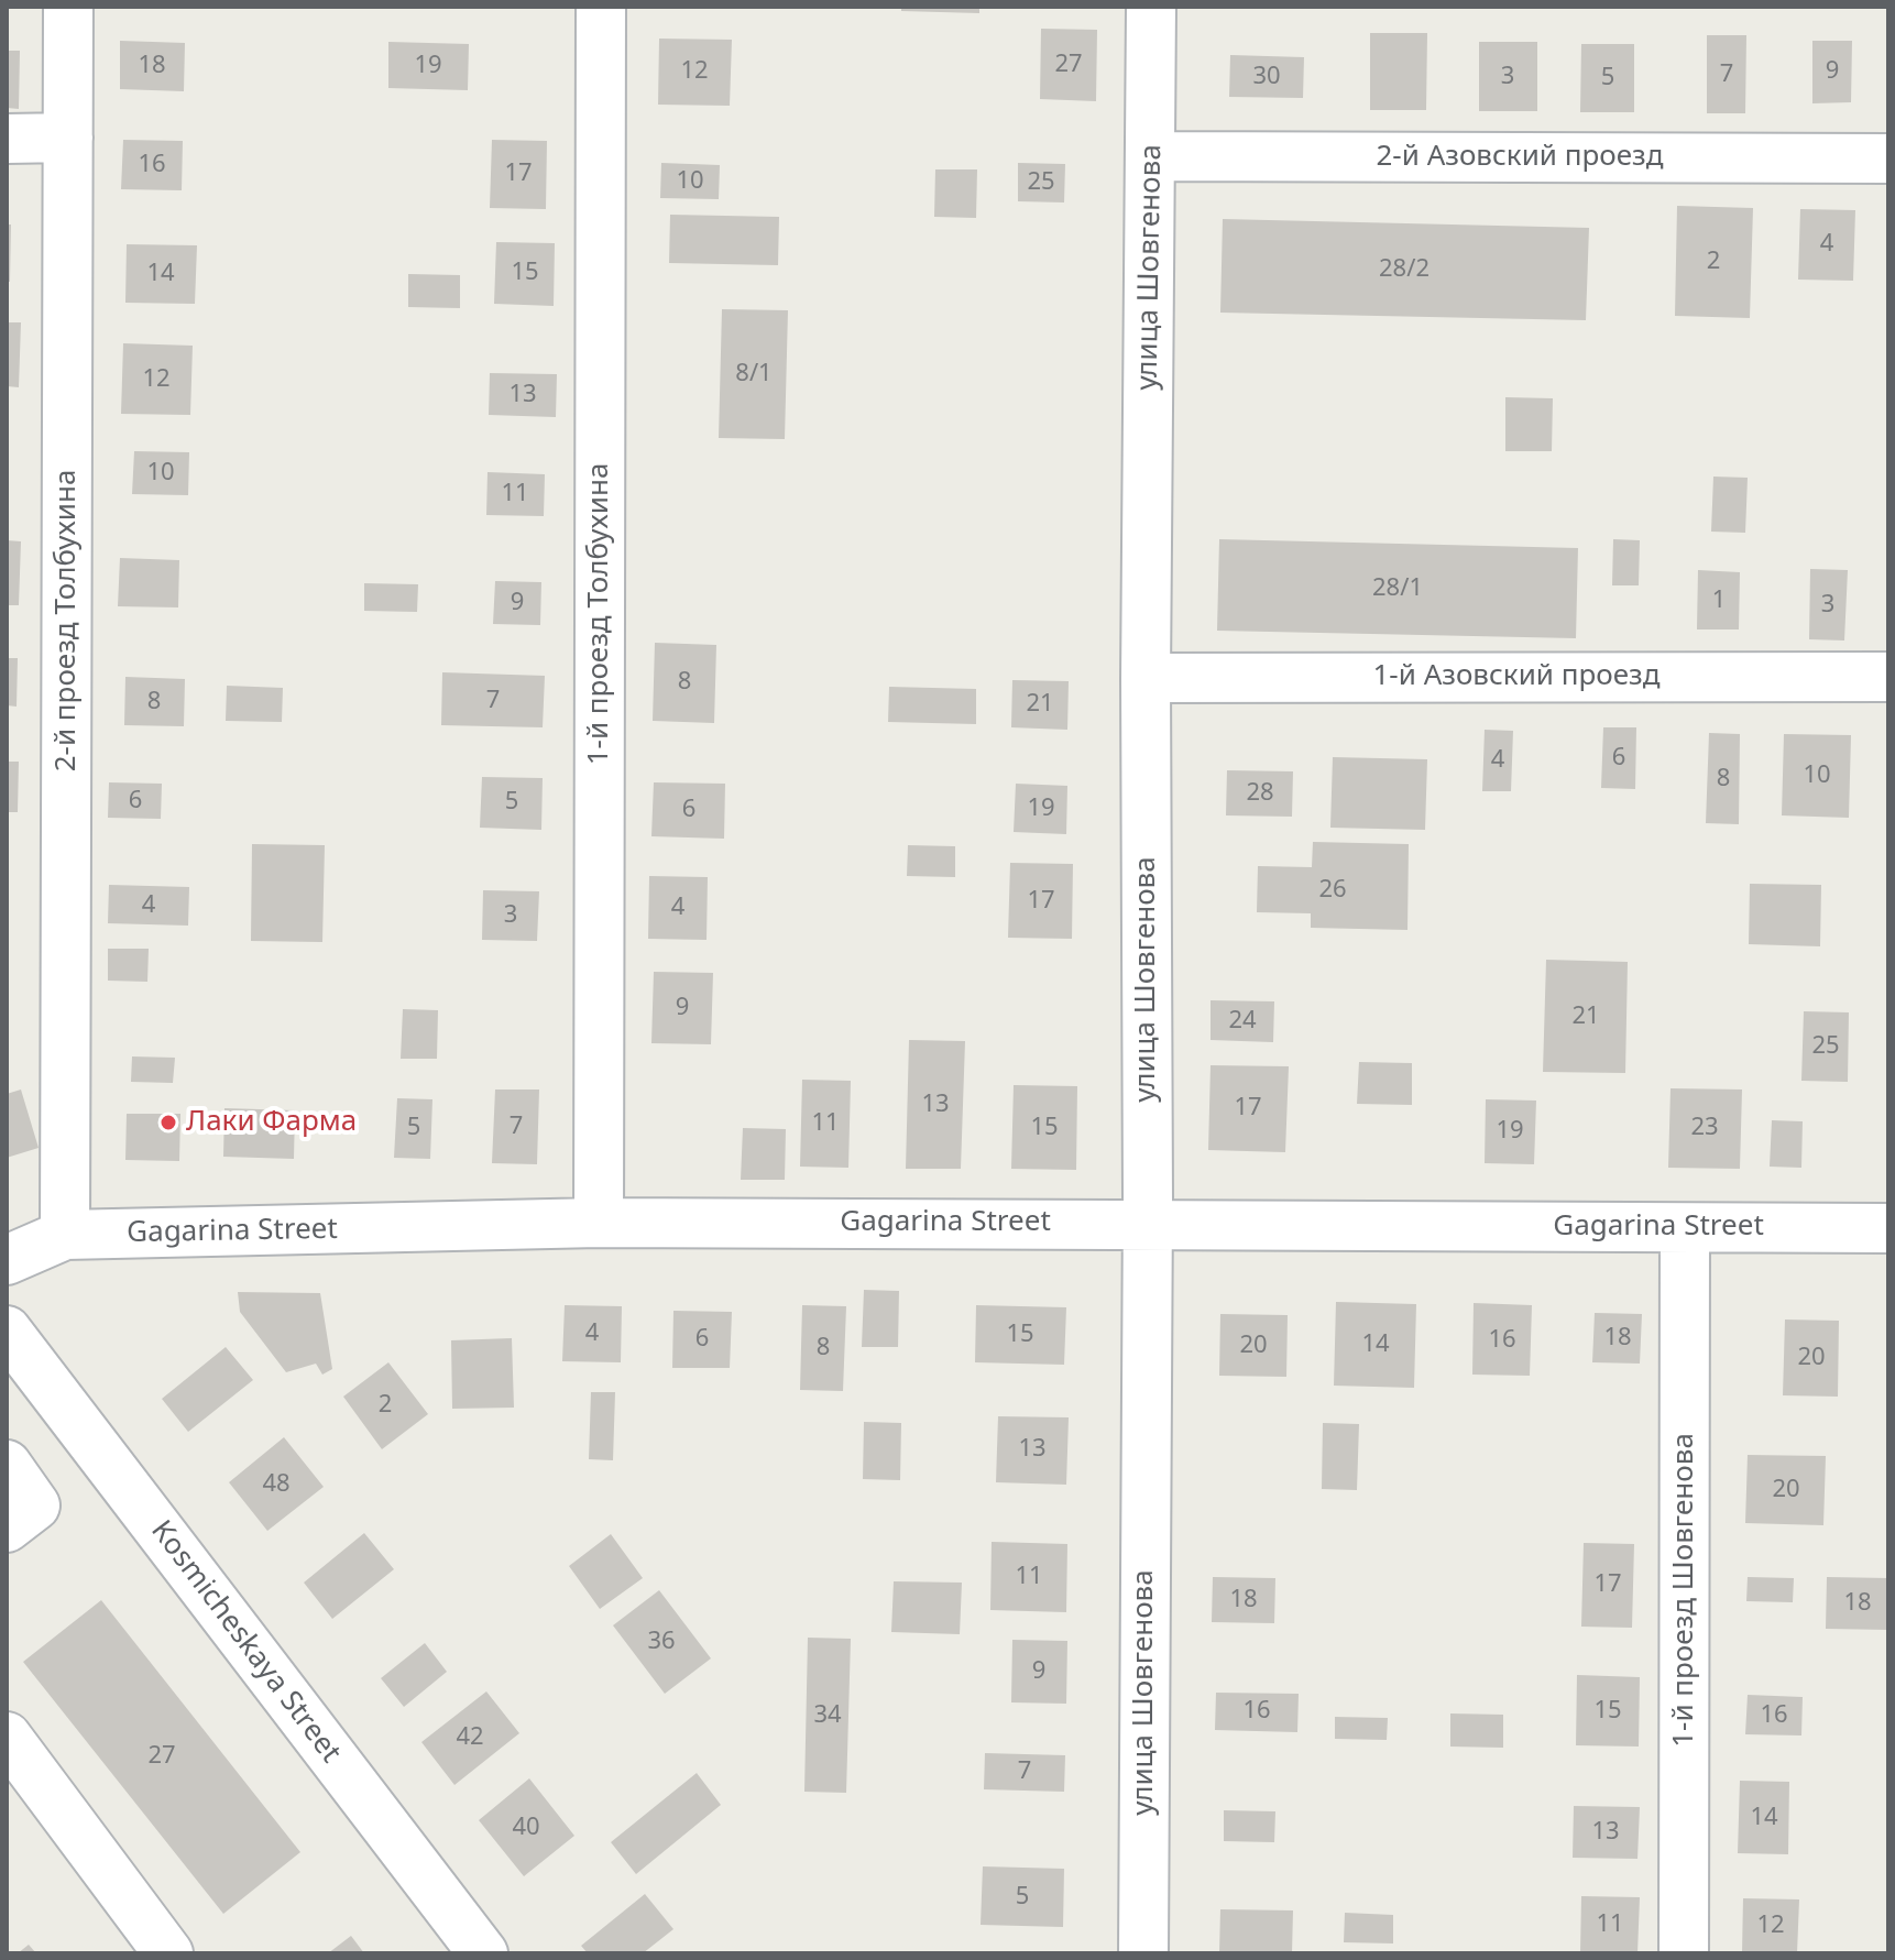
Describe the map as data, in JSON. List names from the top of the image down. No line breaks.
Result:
{"streets":{"street":["2-й Азовский проезд","улица Шовгенова","1-й проезд Толбухина","2-й проезд Толбухина","1-й Азовский проезд","Gagarina Street","1-й проезд Шовгенова","Kosmicheskaya Street"]},"crossings":[["2-й Азовский проезд","улица Шовгенова"],["улица Шовгенова","1-й Азовский проезд"],["улица Шовгенова","Gagarina Street"],["1-й проезд Толбухина","Gagarina Street"],["2-й проезд Толбухина","Gagarina Street"],["Gagarina Street","1-й проезд Шовгенова"]],"places":["Лаки Фарма"],"house_numbers":["27","18","19","12","9","7","30","3","5","16","17","10","25","4","2","28/2","15","14","8/1","12","13","10","11","28/1","1","9","3","8","7","8","21","6","4","10","8","28","6","5","19","6","26","17","4","4","3","9","21","24","25","13","17","11","7","5","15","23","19","4","15","18","6","16","14","20","8","20","2","13","48","20","11","17","18","18","36","9","16","15","34","16","42","27","7","14","40","13","5","11","12"]}
